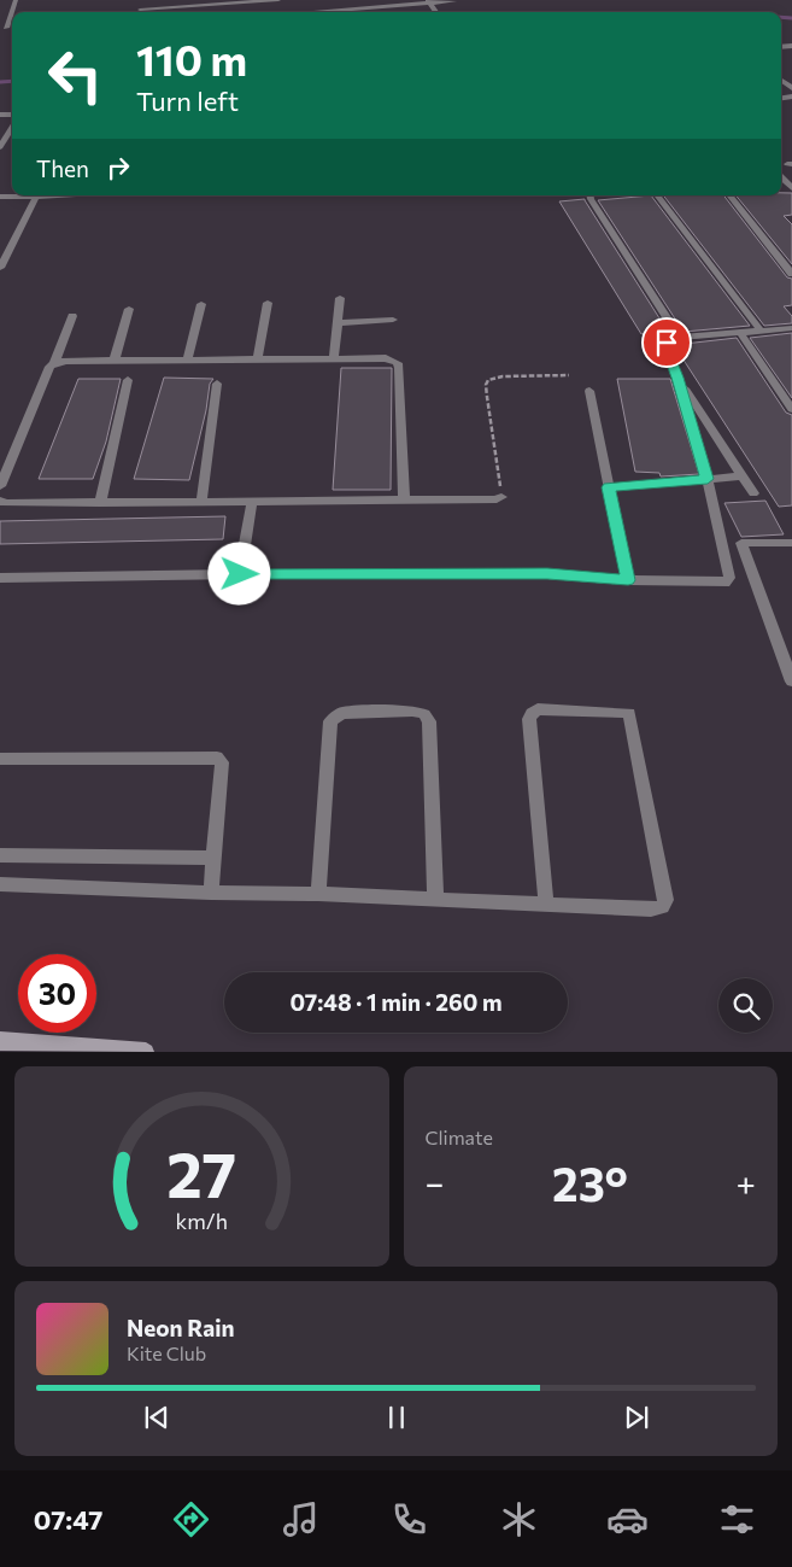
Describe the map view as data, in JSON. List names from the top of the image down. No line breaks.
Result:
{"page":{"turn":["110 m","Turn left"],"then":"Then","limit":"30","trip":"07:48 · 1 min · 260 m","tile":"Climate","heat":["−","23°","+"],"song":["Neon Rain","Kite Club"],"tabs":"07:47","gauge":["27","km/h"]}}
